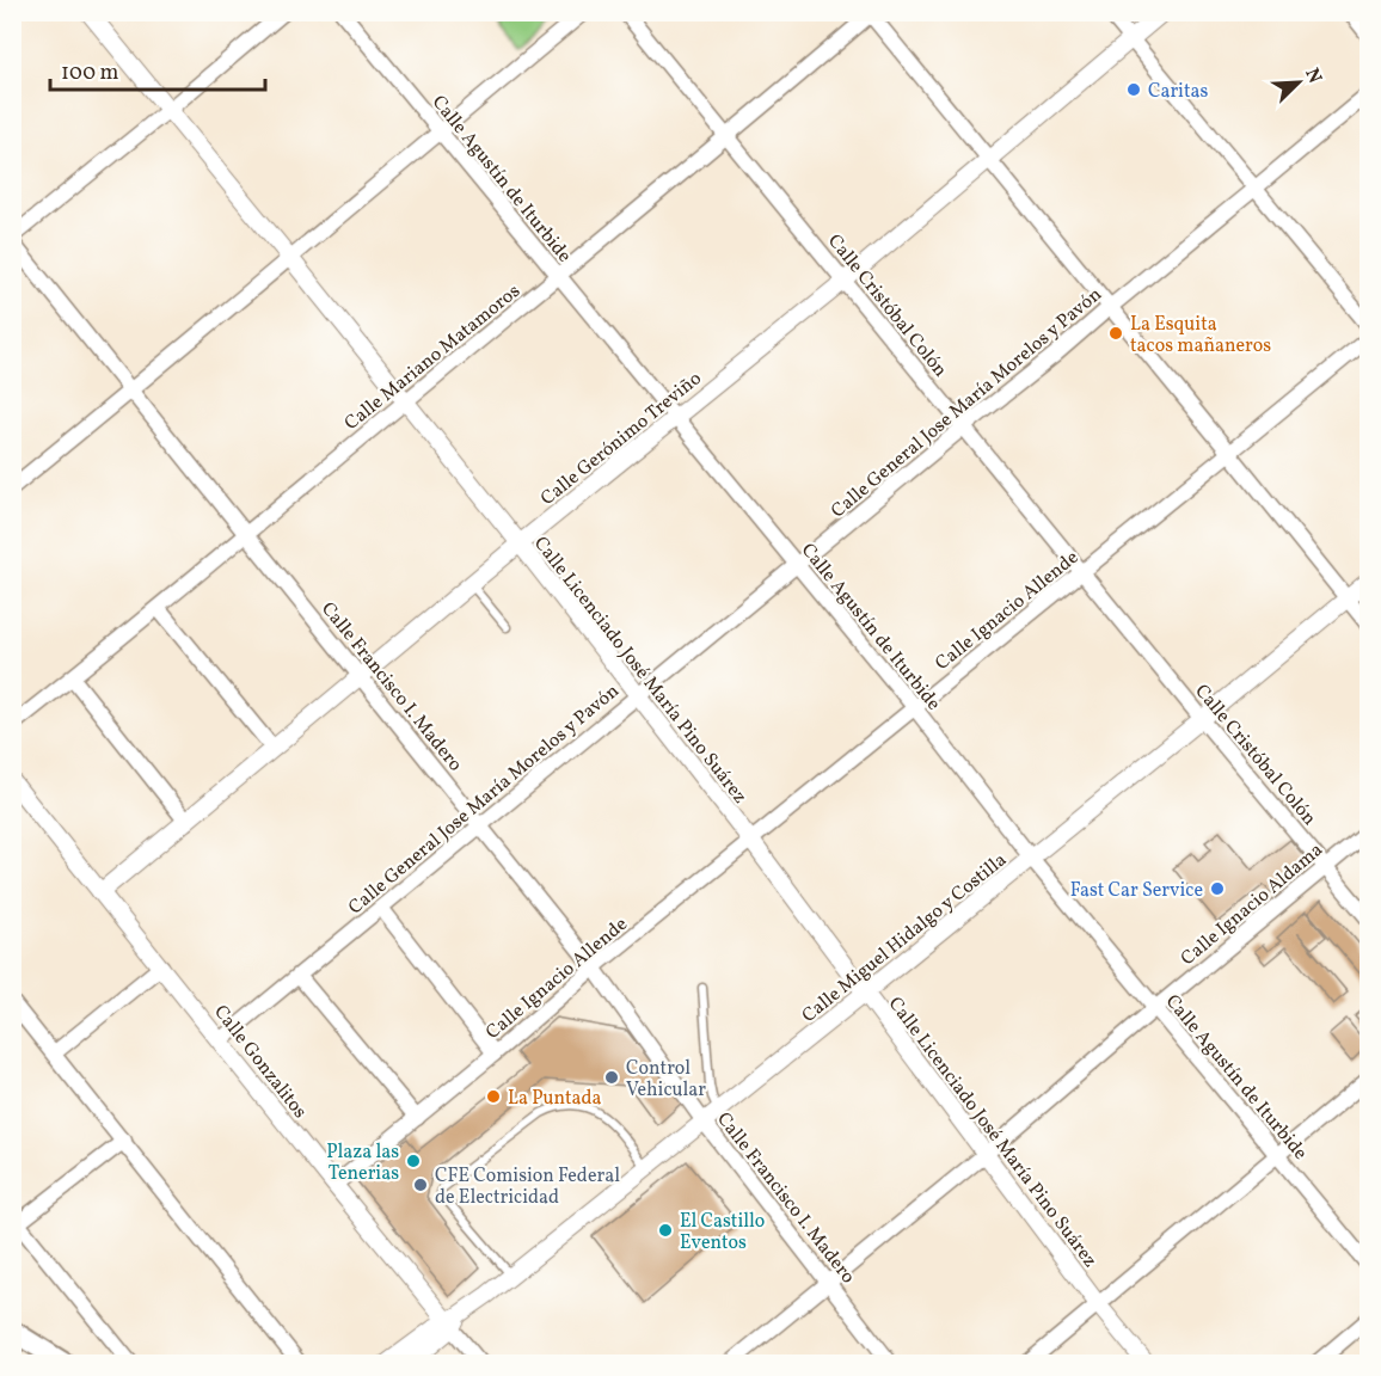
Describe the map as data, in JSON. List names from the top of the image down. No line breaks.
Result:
{"streets":{"street":["Calle Agustín de Iturbide","Calle Cristóbal Colón","Calle Mariano Matamoros","Calle General Jose María Morelos y Pavón","Calle Gerónimo Treviño","Calle Ignacio Allende","Calle Licenciado José María Pino Suárez","Calle Francisco I. Madero","Calle Ignacio Aldama","Calle Miguel Hidalgo y Costilla","Calle Gonzalitos"]},"crossings":[["Calle Agustín de Iturbide","Calle Mariano Matamoros"],["Calle Agustín de Iturbide","Calle General Jose María Morelos y Pavón"],["Calle Agustín de Iturbide","Calle Gerónimo Treviño"],["Calle Agustín de Iturbide","Calle Ignacio Allende"],["Calle Agustín de Iturbide","Calle Ignacio Aldama"],["Calle Agustín de Iturbide","Calle Miguel Hidalgo y Costilla"],["Calle Cristóbal Colón","Calle Mariano Matamoros"],["Calle Cristóbal Colón","Calle General Jose María Morelos y Pavón"],["Calle Cristóbal Colón","Calle Gerónimo Treviño"],["Calle Cristóbal Colón","Calle Ignacio Allende"],["Calle Cristóbal Colón","Calle Ignacio Aldama"],["Calle Cristóbal Colón","Calle Miguel Hidalgo y Costilla"],["Calle Mariano Matamoros","Calle Licenciado José María Pino Suárez"],["Calle Mariano Matamoros","Calle Francisco I. Madero"],["Calle General Jose María Morelos y Pavón","Calle Licenciado José María Pino Suárez"],["Calle General Jose María Morelos y Pavón","Calle Francisco I. Madero"],["Calle General Jose María Morelos y Pavón","Calle Gonzalitos"],["Calle Gerónimo Treviño","Calle Licenciado José María Pino Suárez"],["Calle Gerónimo Treviño","Calle Francisco I. Madero"],["Calle Gerónimo Treviño","Calle Gonzalitos"],["Calle Ignacio Allende","Calle Licenciado José María Pino Suárez"],["Calle Ignacio Allende","Calle Francisco I. Madero"],["Calle Ignacio Allende","Calle Gonzalitos"],["Calle Licenciado José María Pino Suárez","Calle Ignacio Aldama"],["Calle Licenciado José María Pino Suárez","Calle Miguel Hidalgo y Costilla"],["Calle Francisco I. Madero","Calle Ignacio Aldama"],["Calle Francisco I. Madero","Calle Miguel Hidalgo y Costilla"],["Calle Miguel Hidalgo y Costilla","Calle Gonzalitos"]],"places":["Caritas","La Esquita tacos mañaneros","Fast Car Service","Control Vehicular","La Puntada","Plaza las Tenerias","CFE Comision Federal de Electricidad","El Castillo Eventos"],"scale_bar":"100 m","north":"top right"}
